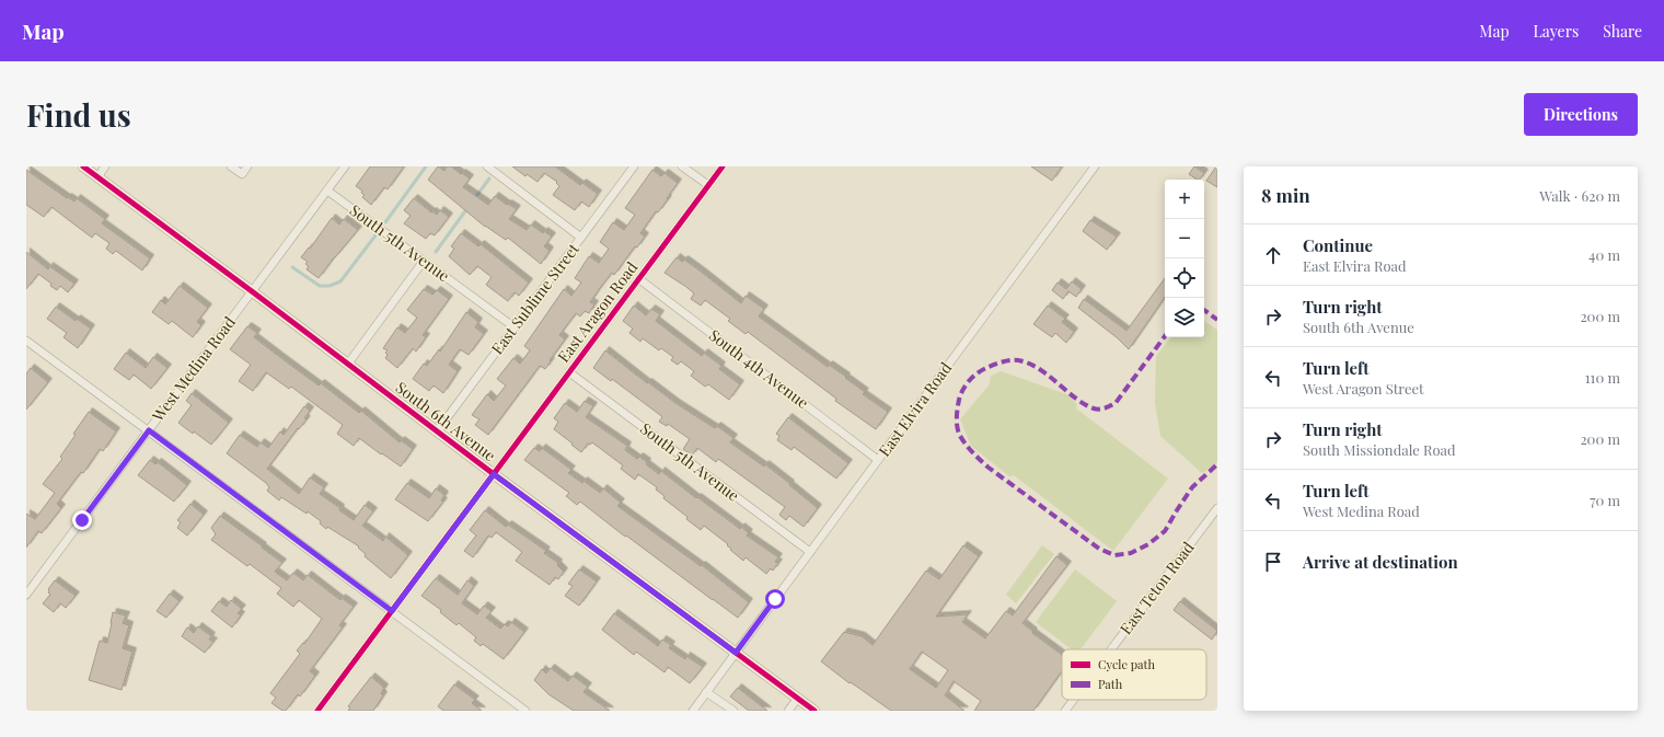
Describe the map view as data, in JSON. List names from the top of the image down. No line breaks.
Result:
{"streets":{"street":["South 5th Avenue","East Sublime Street","East Aragon Road","West Medina Road","South 4th Avenue","East Elvira Road","South 6th Avenue","East Teton Road"]},"crossings":[["South 5th Avenue","East Sublime Street"],["South 5th Avenue","East Aragon Road"],["South 5th Avenue","West Medina Road"],["South 5th Avenue","East Elvira Road"],["East Sublime Street","South 6th Avenue"],["East Aragon Road","South 4th Avenue"],["East Aragon Road","South 6th Avenue"],["West Medina Road","South 6th Avenue"],["South 4th Avenue","East Elvira Road"],["East Elvira Road","South 6th Avenue"]],"legend":["Cycle path","Path"],"page":{"header":"Map","nav":["Map","Layers","Share"],"buttons":"Directions","title":"Find us","heading":["8 min","Walk · 620 m"],"map_buttons":["+","−"],"list":[["Continue","East Elvira Road","40 m"],["Turn right","South 6th Avenue","200 m"],["Turn left","West Aragon Street","110 m"],["Turn right","South Missiondale Road","200 m"],["Turn left","West Medina Road","70 m"],"Arrive at destination"]}}
